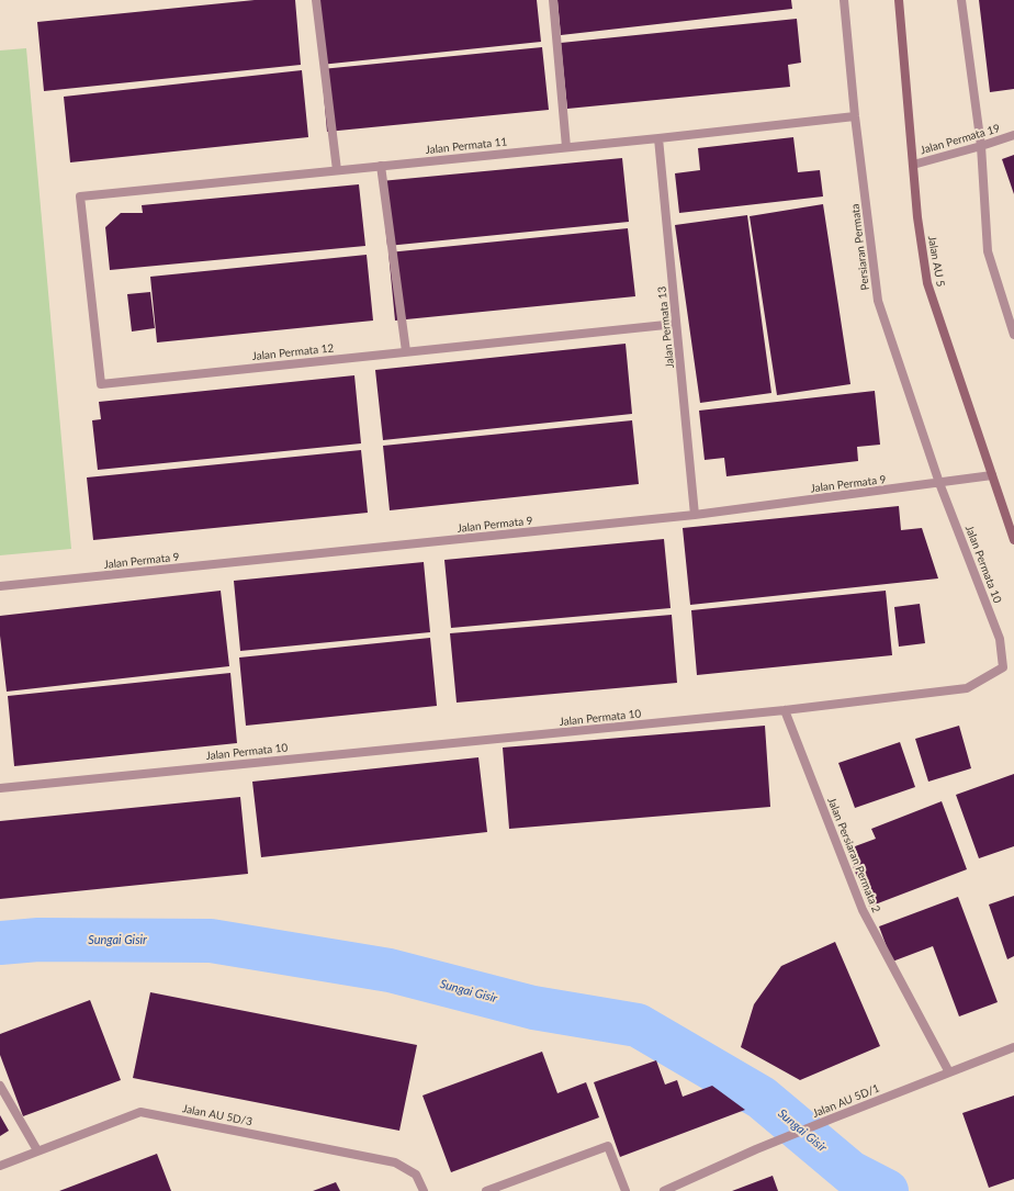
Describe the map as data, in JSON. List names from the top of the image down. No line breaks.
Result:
{"streets":{"main road":["Jalan AU 5"],"street":["Jalan Permata 19","Jalan Permata 11","Persiaran Permata","Jalan Permata 13","Jalan Permata 12","Jalan Permata 9","Jalan Permata 10","Jalan Persiaran Permata 2","Jalan AU 5D/1","Jalan AU 5D/3"]},"crossings":[["Jalan Permata 19","Jalan AU 5"],["Jalan Permata 11","Persiaran Permata"],["Jalan Permata 11","Jalan Permata 13"],["Jalan Permata 11","Jalan Permata 12"],["Persiaran Permata","Jalan Permata 9"],["Persiaran Permata","Jalan Permata 10"],["Jalan AU 5","Jalan Permata 9"],["Jalan Permata 13","Jalan Permata 12"],["Jalan Permata 13","Jalan Permata 9"],["Jalan Permata 9","Jalan Permata 10"],["Jalan Permata 10","Jalan Persiaran Permata 2"],["Jalan Persiaran Permata 2","Jalan AU 5D/1"]],"water":["Sungai Gisir"]}
